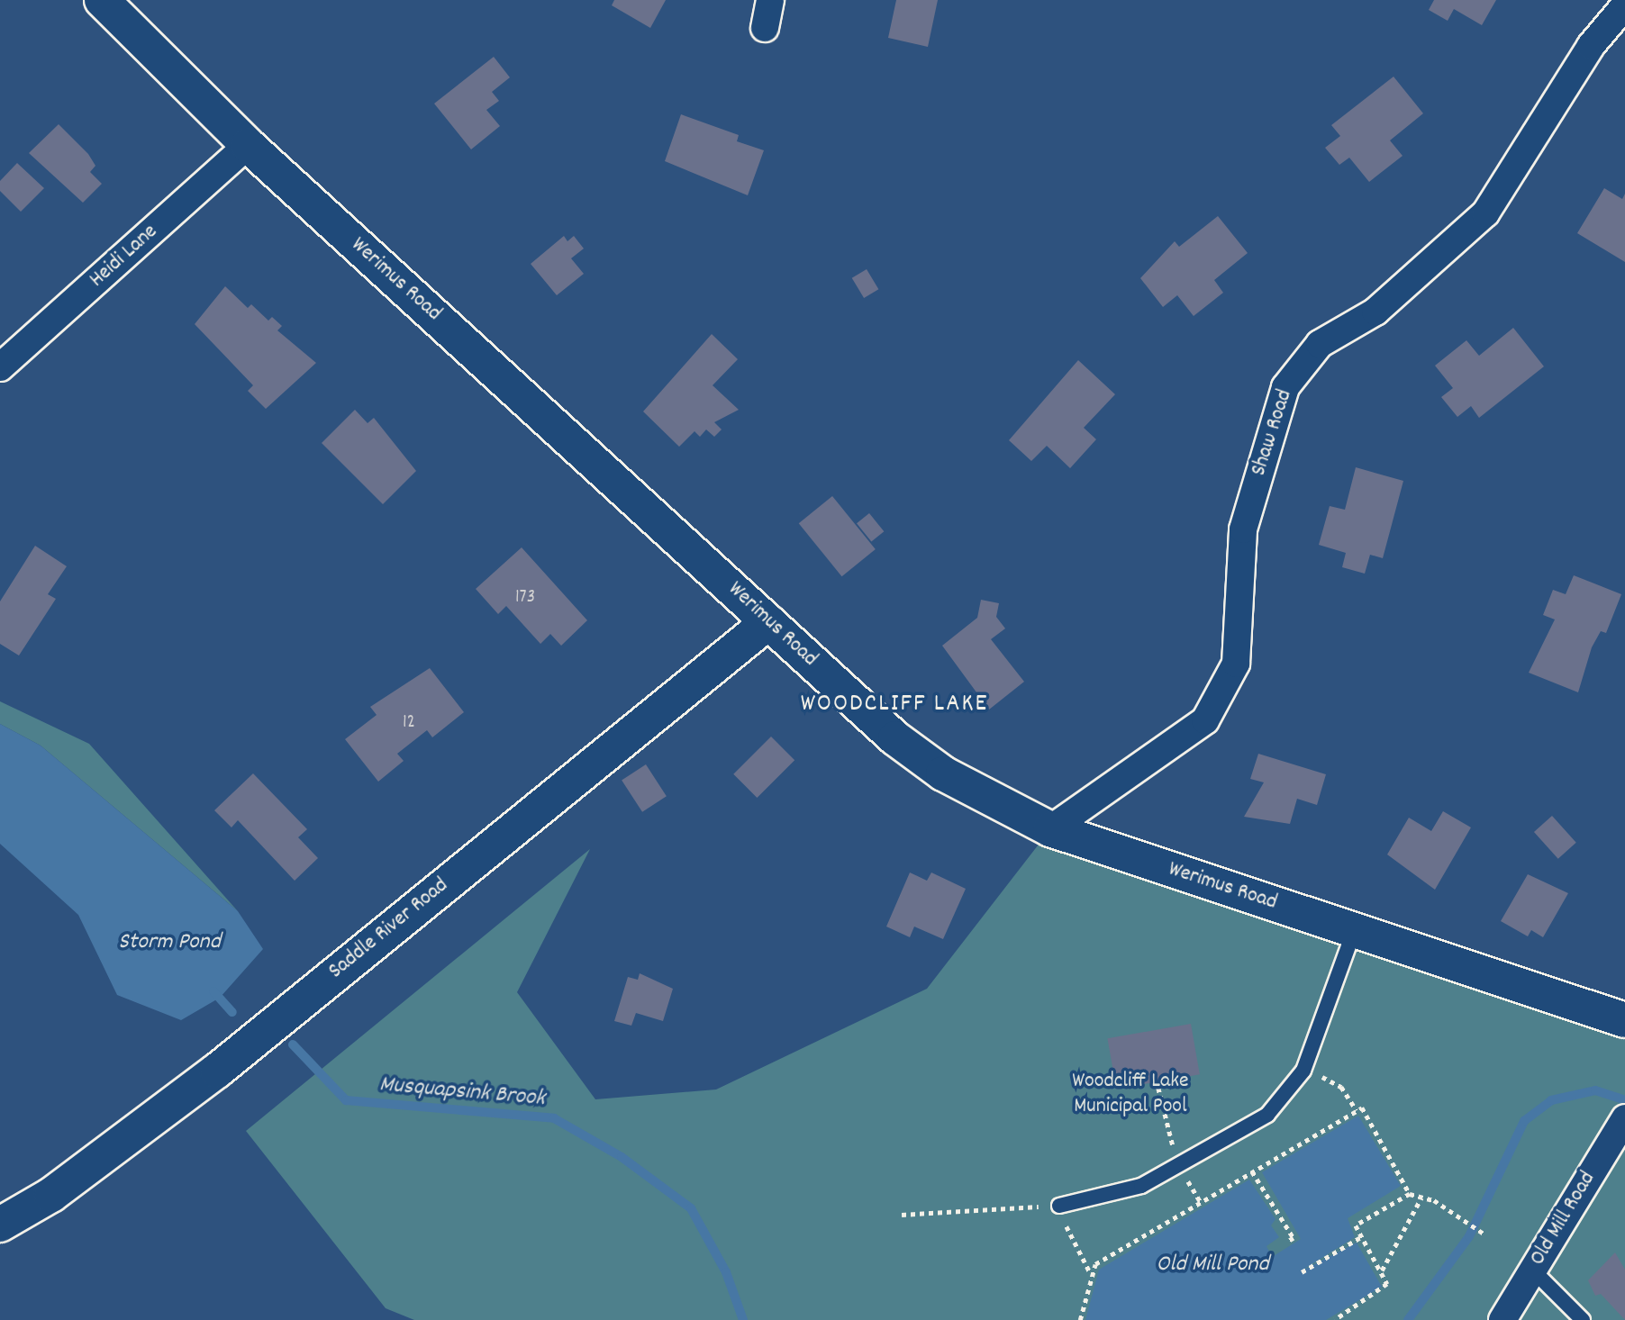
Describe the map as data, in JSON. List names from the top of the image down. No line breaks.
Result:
{"streets":{"main road":["Werimus Road","Saddle River Road"],"street":["Heidi Lane","Shaw Road","Old Mill Road"]},"crossings":[["Heidi Lane","Werimus Road"],["Werimus Road","Shaw Road"],["Werimus Road","Saddle River Road"]],"districts":["WOODCLIFF LAKE"],"water":["Storm Pond","Musquapsink Brook","Old Mill Pond"],"parks":["Woodcliff Lake Municipal Pool"],"house_numbers":["173","12"]}
